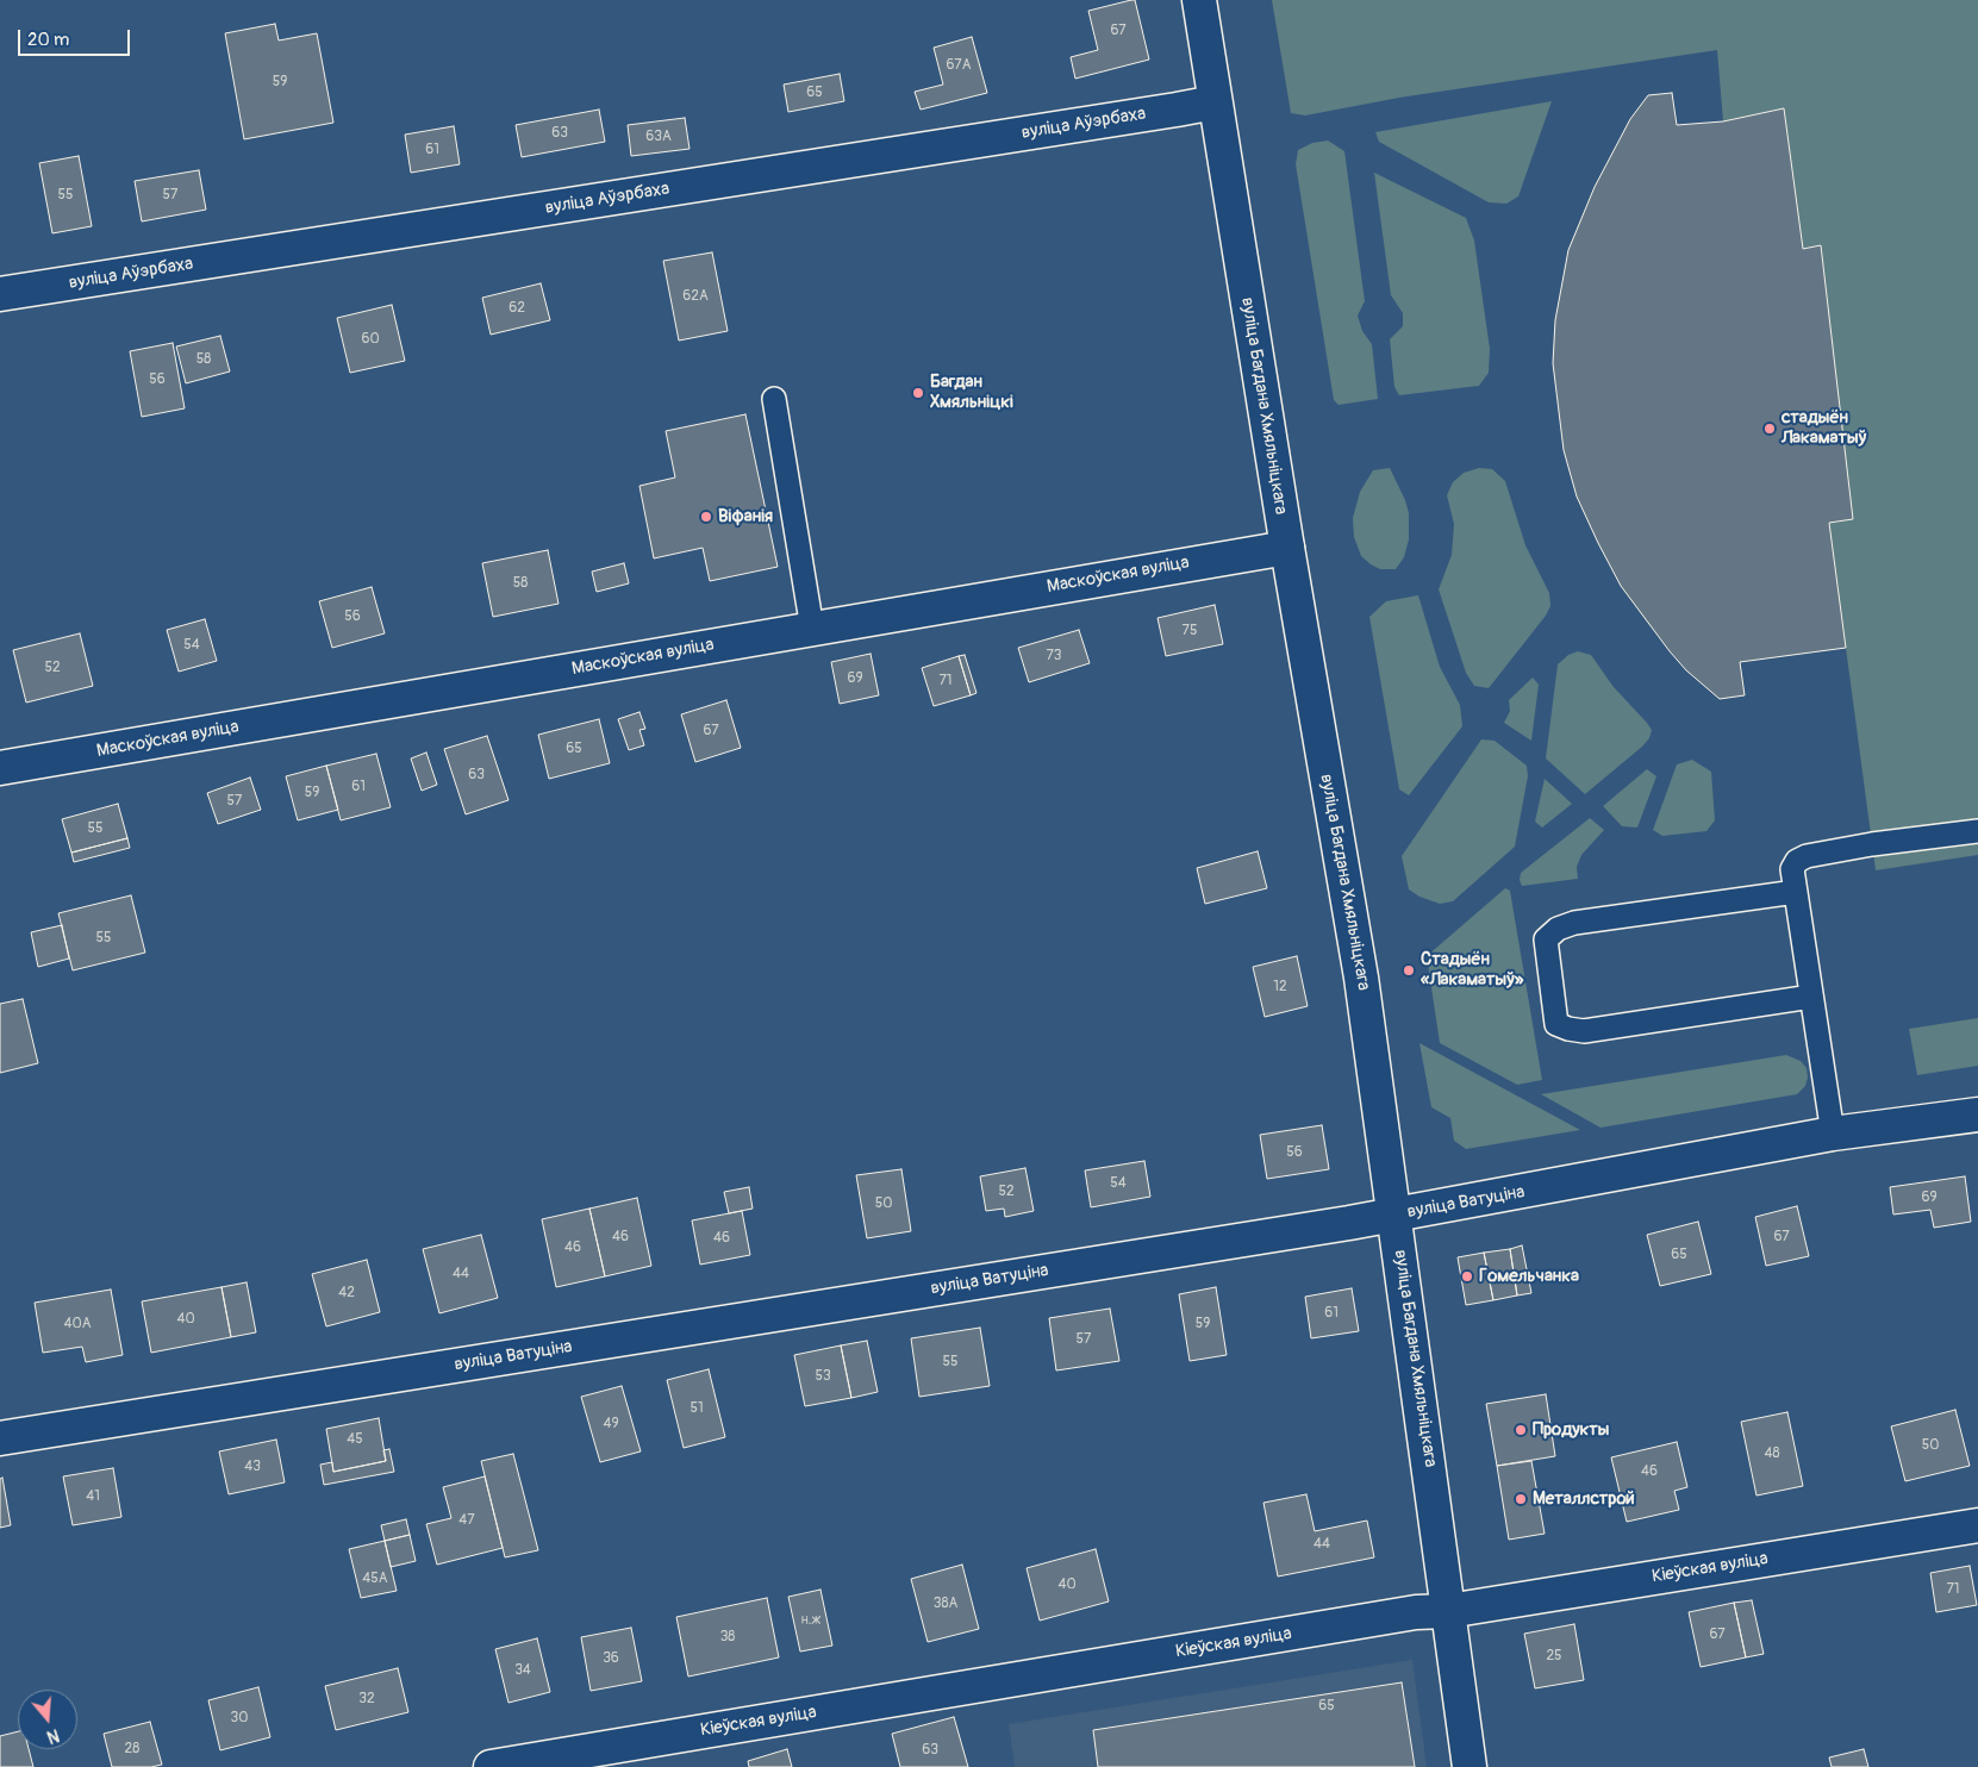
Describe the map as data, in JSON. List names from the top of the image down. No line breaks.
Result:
{"streets":{"street":["вуліца Аўэрбаха","вуліца Багдана Хмяльніцкага","Маскоўская вуліца","вуліца Ватуціна","Кіеўская вуліца"]},"crossings":[["вуліца Аўэрбаха","вуліца Багдана Хмяльніцкага"],["вуліца Багдана Хмяльніцкага","Маскоўская вуліца"],["вуліца Багдана Хмяльніцкага","вуліца Ватуціна"],["вуліца Багдана Хмяльніцкага","Кіеўская вуліца"]],"places":["Багдан Хмяльніцкі","стадыён Лакаматыў","Віфанія","Стадыён «Лакаматыў»","Гомельчанка","Продукты","Металлстрой"],"house_numbers":["67","67А","59","65","63","63А","61","55","57","62А","62","60","58","56","58","56","75","54","73","52","69","71","67","65","63","61","59","57","55","55","12","56","54","52","69","50","46","67","46","46","65","44","42","61","40","40А","59","57","55","53","51","49","45","50","48","43","46","41","47","44","45А","40","71","38А","н.ж","67","38","25","36","34","32","65","30","28","63"],"scale_bar":"20 m","north":"bottom"}
